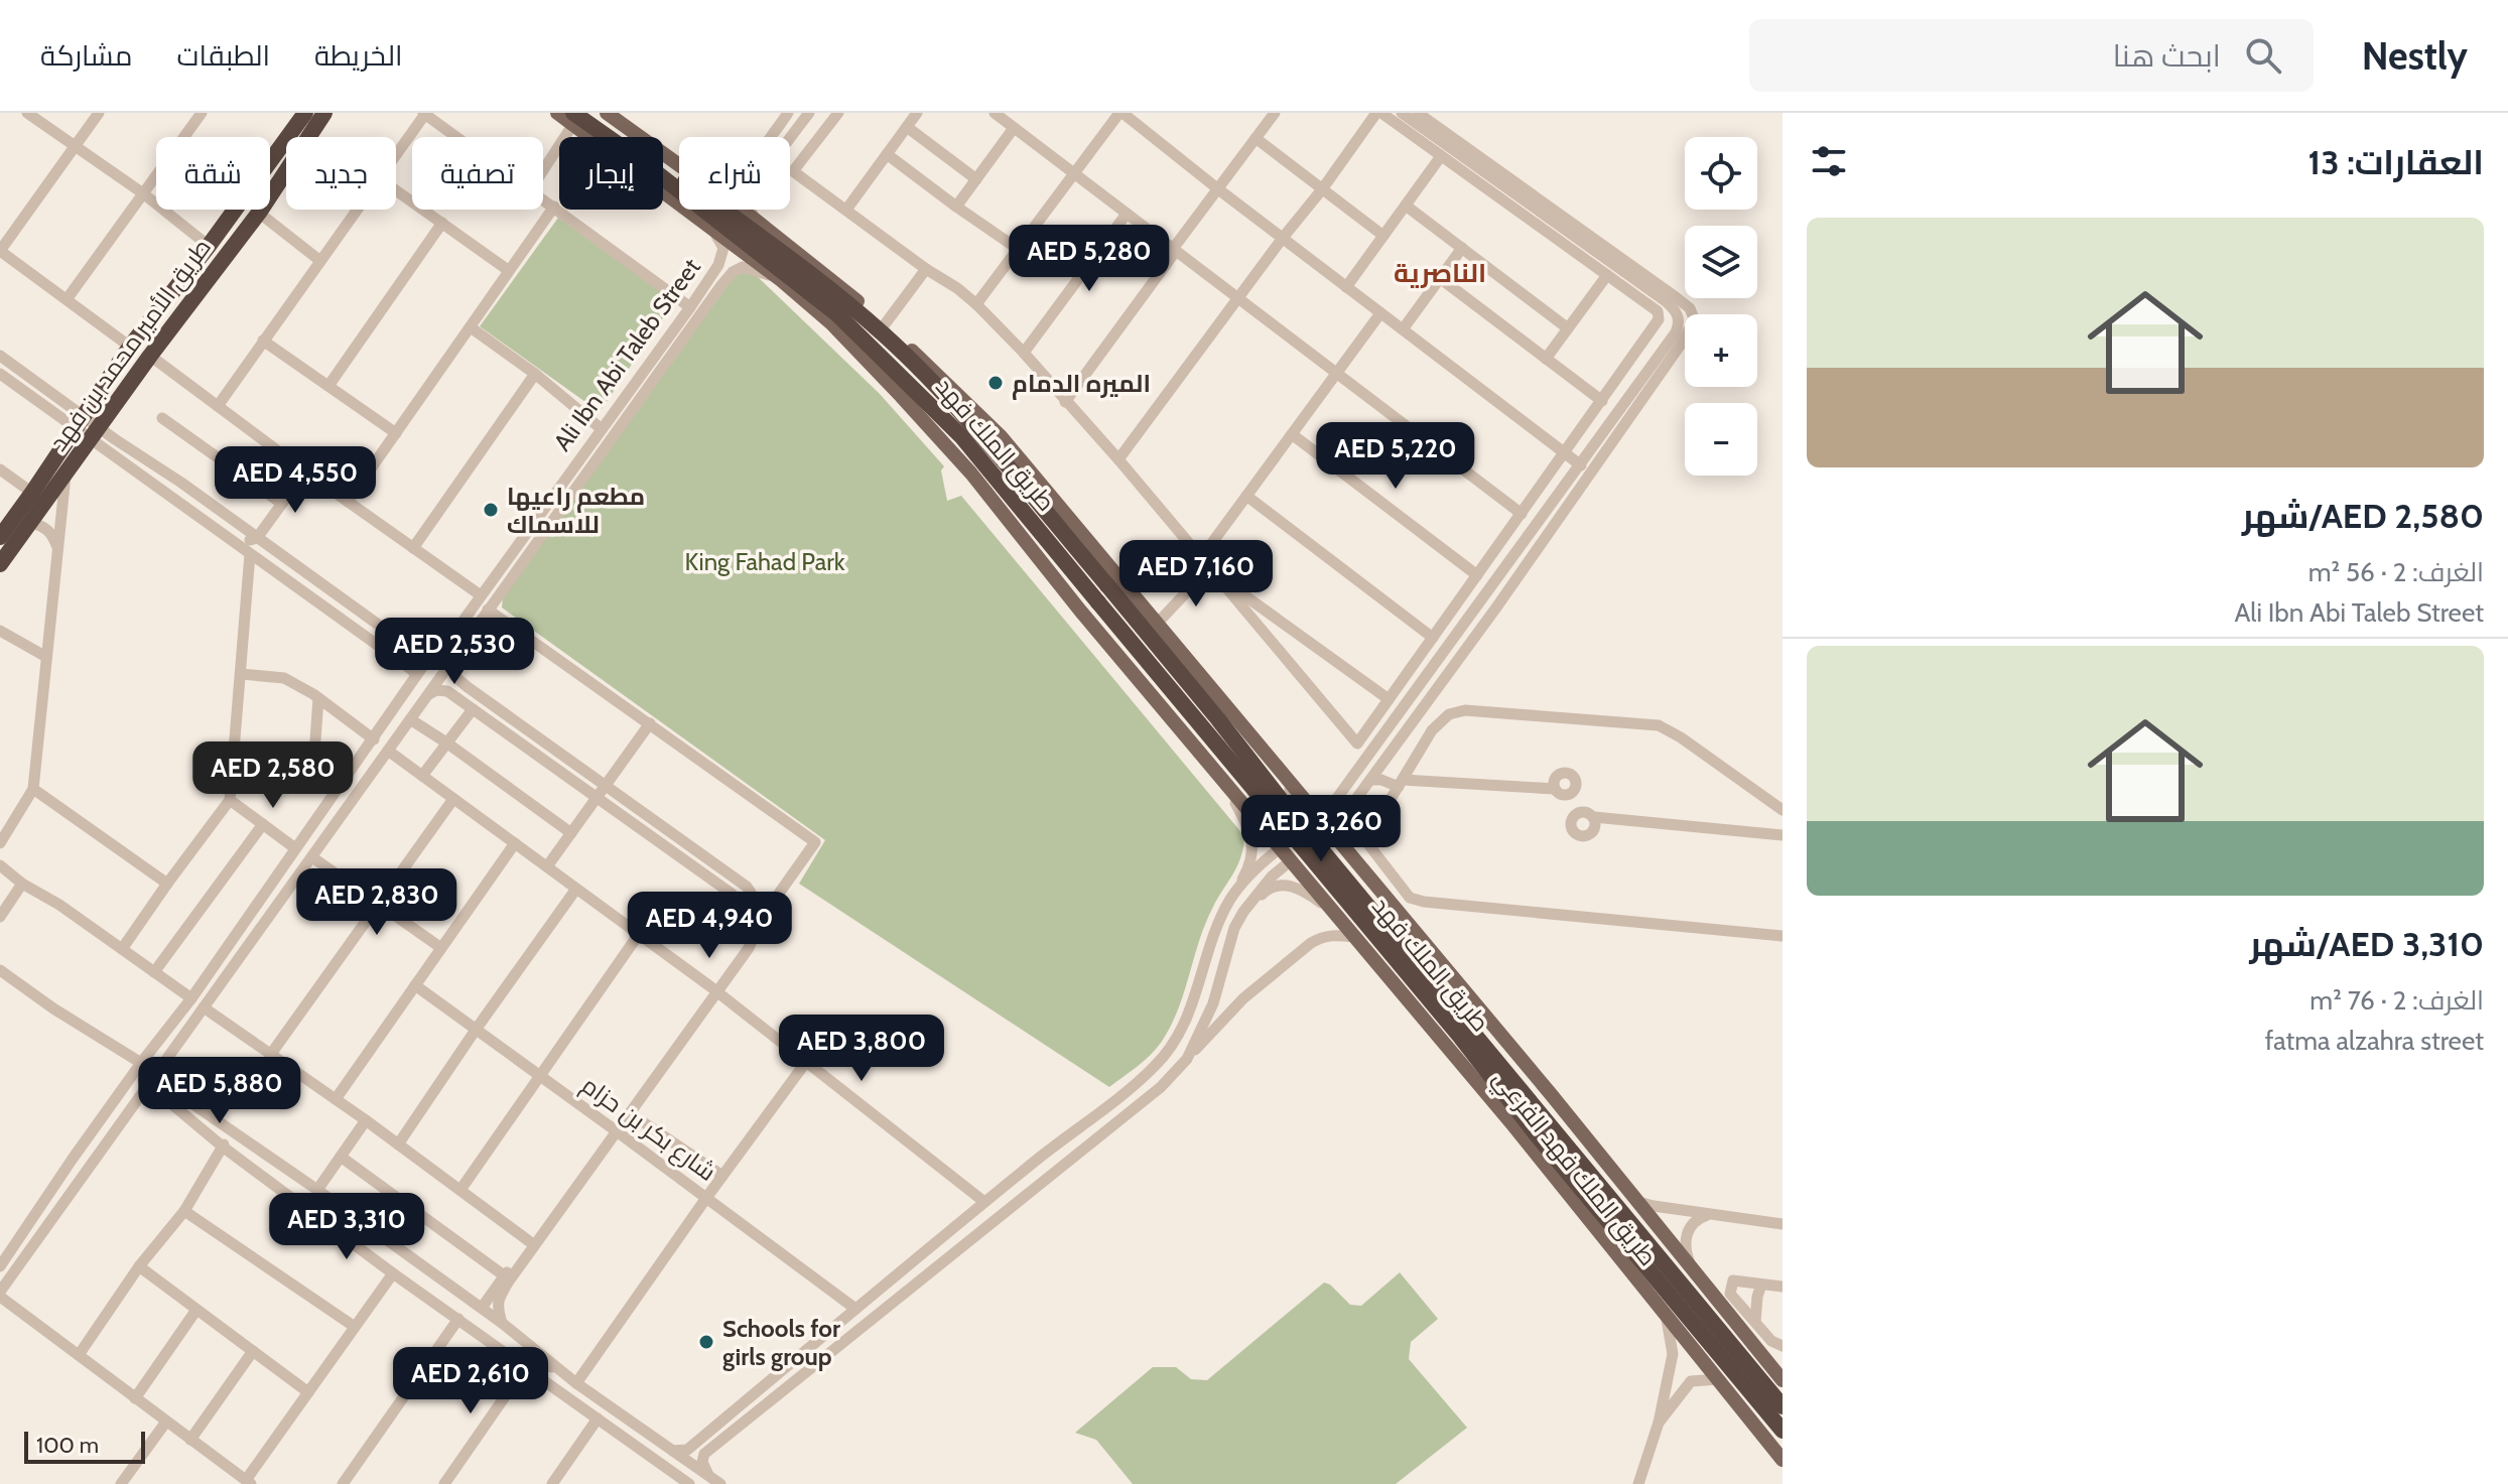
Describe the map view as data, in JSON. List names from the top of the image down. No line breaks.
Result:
{"streets":{"highway":["طريق الأمير محمد بن فهد","طريق الملك فهد"],"main road":["طريق الملك فهد الفرعي"],"street":["Ali Ibn Abi Taleb Street","شارع بكر بن حزام"]},"crossings":[["Ali Ibn Abi Taleb Street","طريق الملك فهد الفرعي"],["طريق الملك فهد","طريق الملك فهد الفرعي"]],"districts":["الناصرية"],"parks":["King Fahad Park"],"places":["الميره الدمام","مطعم راعيها للاسماك","Schools for girls group"],"scale_bar":"100 m","page":{"header":"Nestly","search":"ابحث هنا","nav":["الخريطة","الطبقات","مشاركة"],"heading":"العقارات: 13","map_buttons":["+","−"],"chip":["شراء","إيجار","تصفية","جديد","شقة"],"list":[{"name":"AED 2,580/شهر","note":"الغرف: 2 · 56 m² · Ali Ibn Abi Taleb Street"},{"name":"AED 3,310/شهر","note":"الغرف: 2 · 76 m² · fatma alzahra street"}],"price":["AED 5,280","AED 5,220","AED 4,550","AED 7,160","AED 2,530","AED 2,580","AED 3,260","AED 2,830","AED 4,940","AED 3,800","AED 5,880","AED 3,310","AED 2,610"],"scale":"100 m"}}
